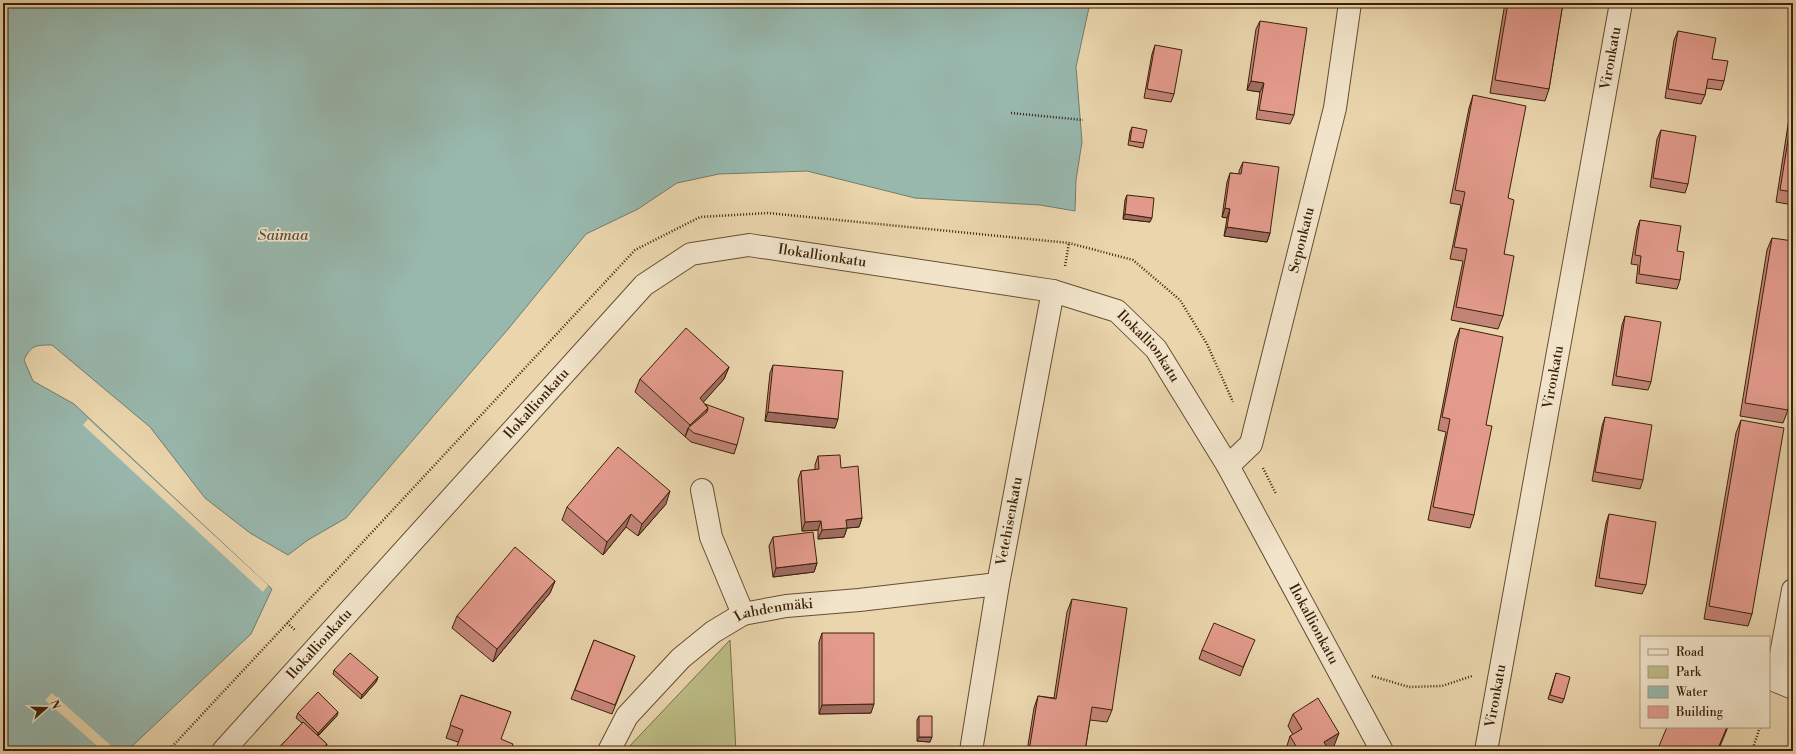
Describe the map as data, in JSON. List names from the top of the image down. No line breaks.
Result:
{"streets":{"street":["Vironkatu","Seponkatu","Ilokallionkatu","Vetehisenkatu","Lahdenmäki"]},"crossings":[["Ilokallionkatu","Vetehisenkatu"],["Vetehisenkatu","Lahdenmäki"]],"water":["Saimaa"],"legend":["Road","Park","Water","Building"],"north":"right"}
